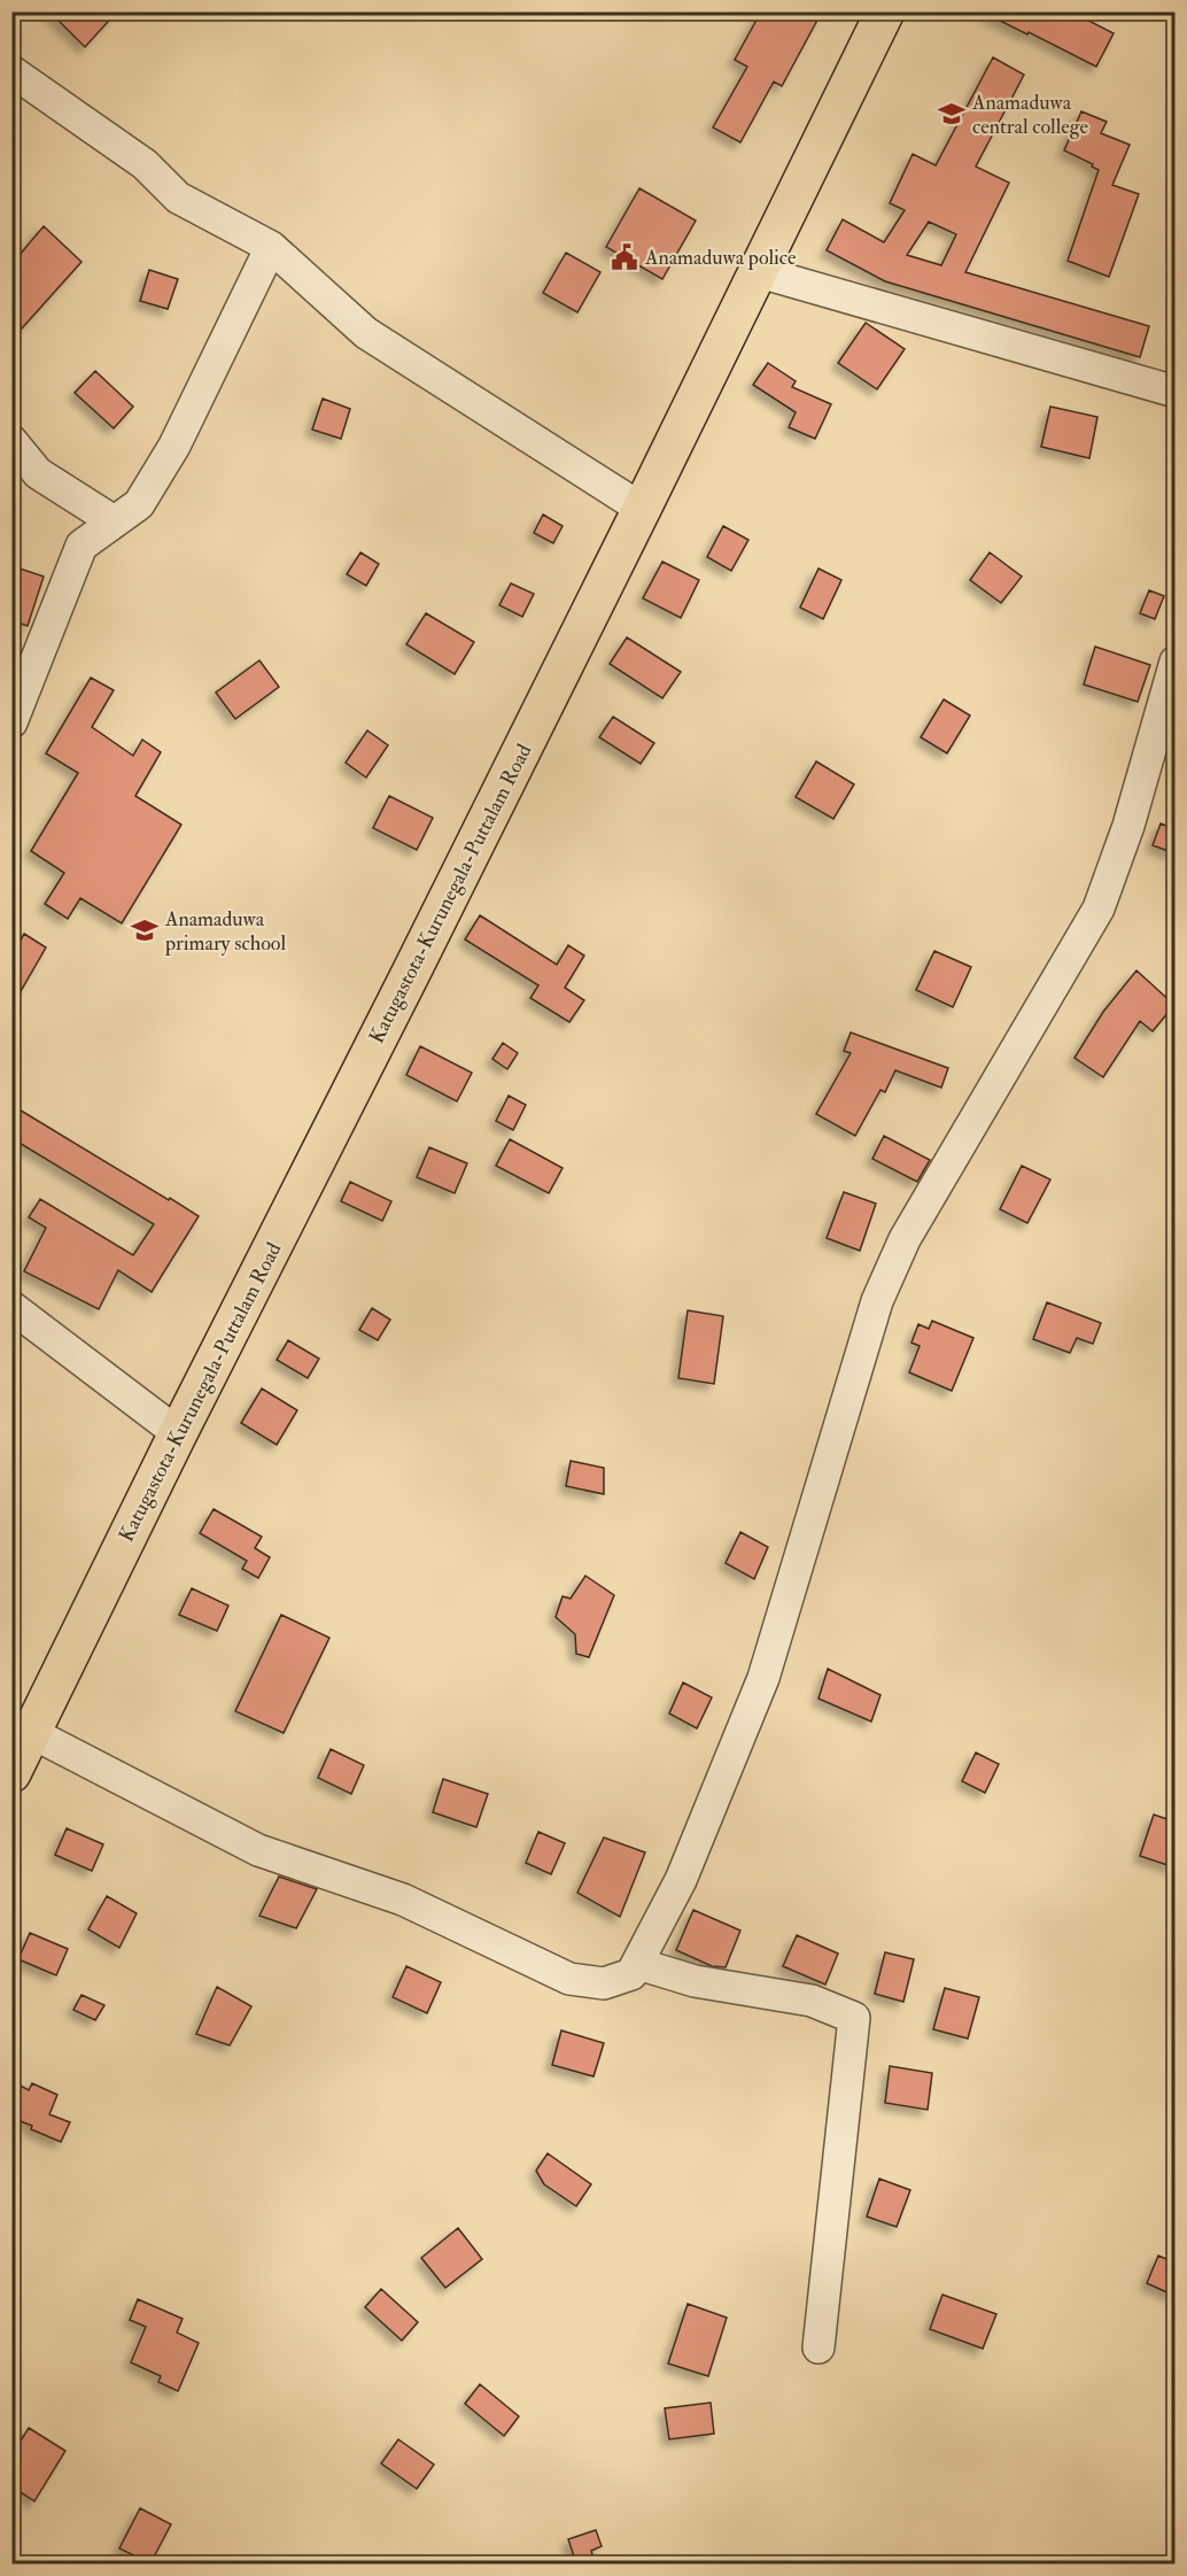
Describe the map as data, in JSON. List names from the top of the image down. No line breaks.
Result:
{"streets":{"highway":["Katugastota-Kurunegala-Puttalam Road"]},"places":{"school or university":["Anamaduwa central college","Anamaduwa primary school"],"public building":["Anamaduwa police"]}}
